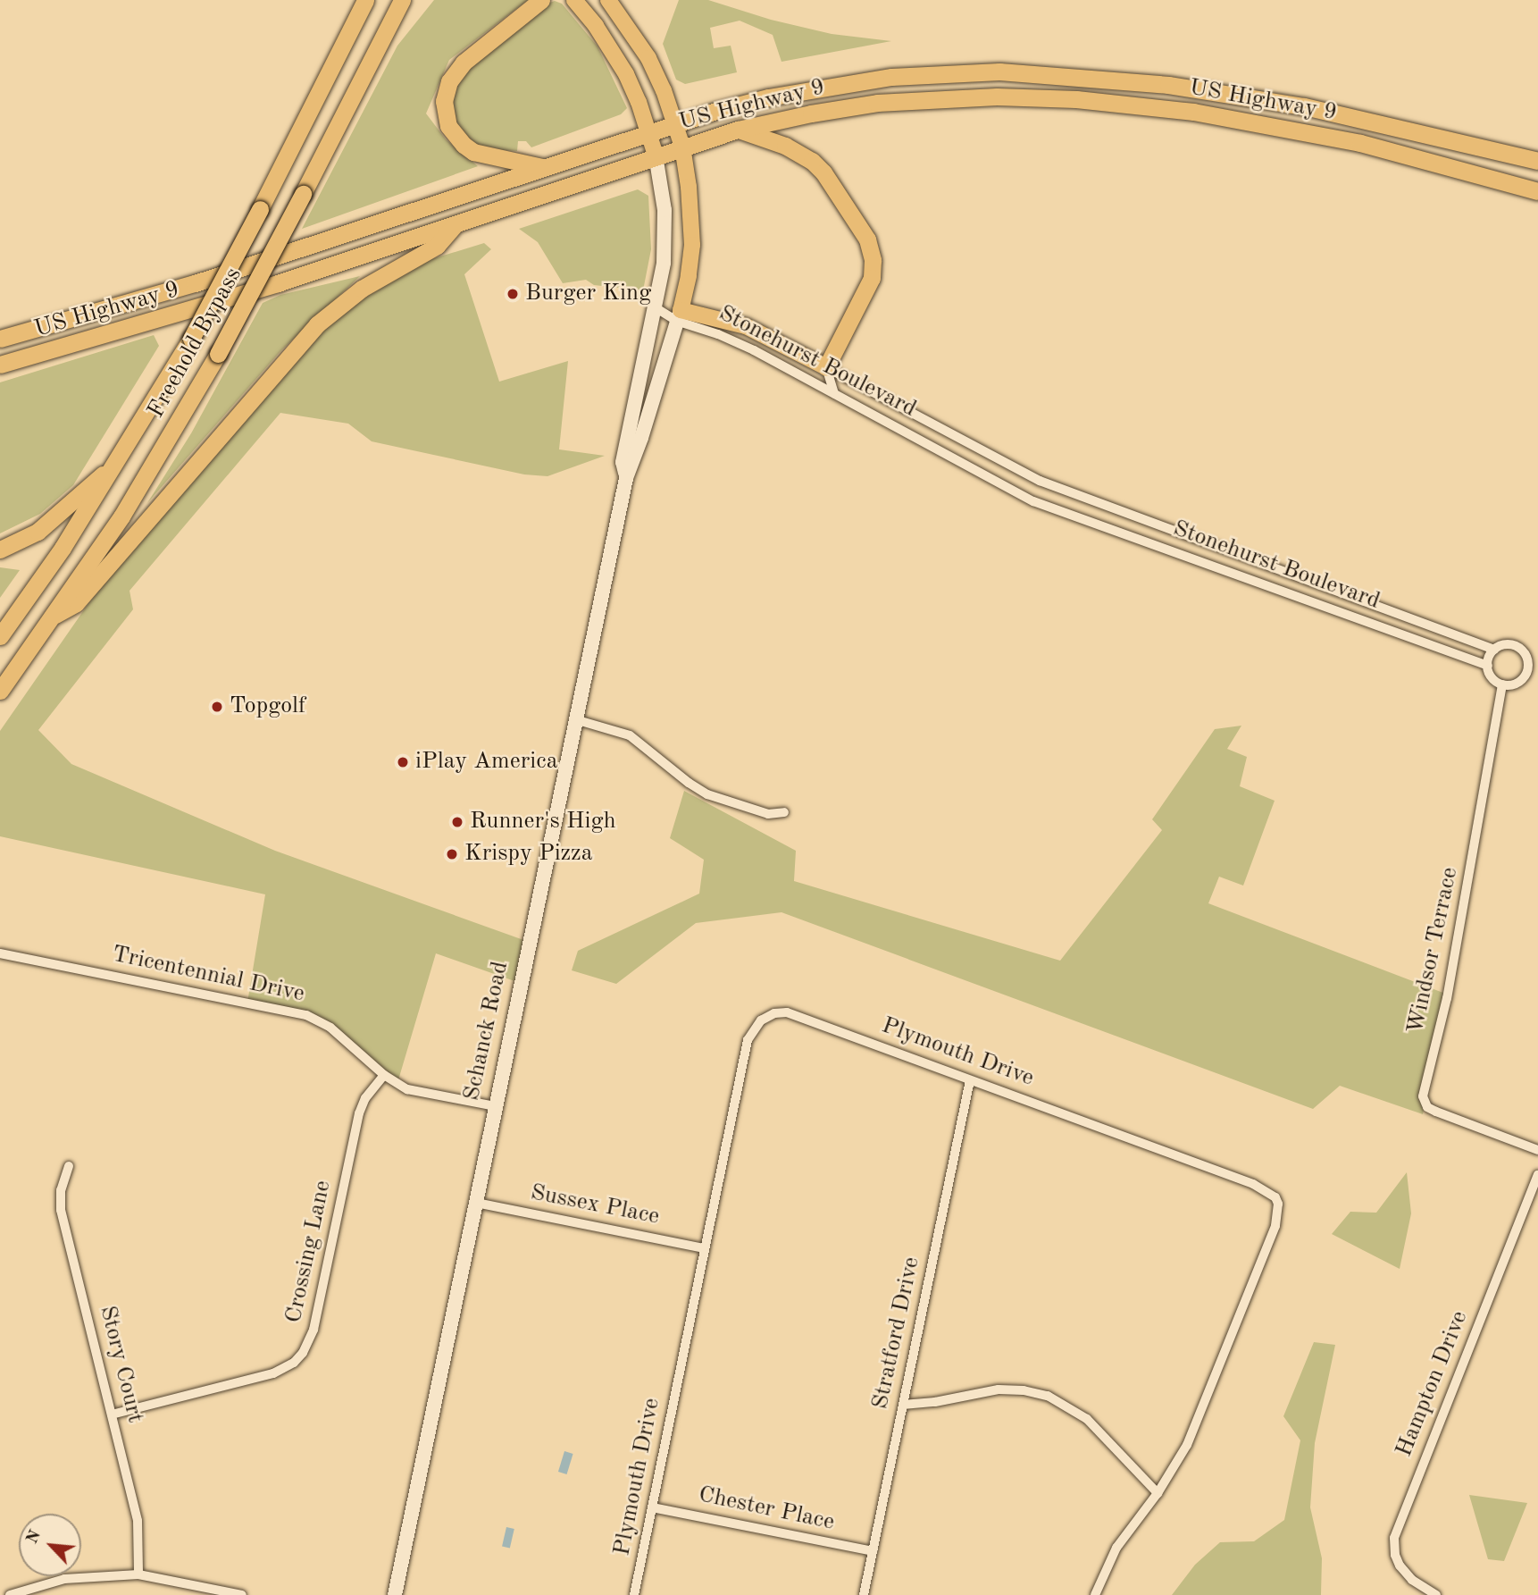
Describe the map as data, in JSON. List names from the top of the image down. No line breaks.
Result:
{"streets":{"highway":["US Highway 9","Freehold Bypass"],"main road":["Stonehurst Boulevard","Schanck Road"],"street":["Windsor Terrace","Tricentennial Drive","Plymouth Drive","Sussex Place","Crossing Lane","Stratford Drive","Story Court","Hampton Drive","Chester Place"]},"crossings":[["US Highway 9","Schanck Road"],["Stonehurst Boulevard","Windsor Terrace"],["Stonehurst Boulevard","Schanck Road"],["Tricentennial Drive","Schanck Road"],["Tricentennial Drive","Crossing Lane"],["Schanck Road","Sussex Place"],["Plymouth Drive","Sussex Place"],["Plymouth Drive","Stratford Drive"],["Plymouth Drive","Chester Place"],["Crossing Lane","Story Court"],["Stratford Drive","Chester Place"]],"places":["Burger King","Topgolf","iPlay America","Runner's High","Krispy Pizza"],"north":"top left"}
